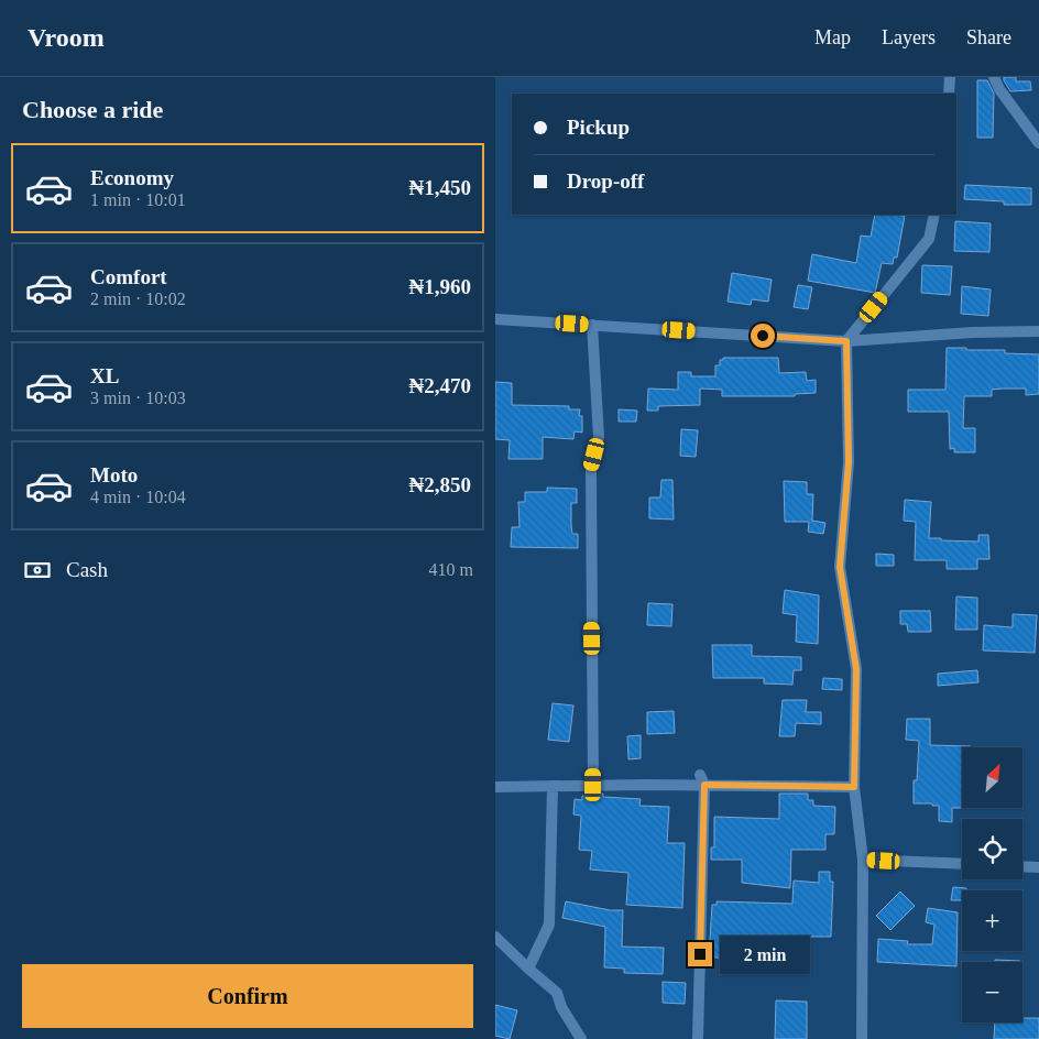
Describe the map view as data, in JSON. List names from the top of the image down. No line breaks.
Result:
{"north":"top right","page":{"header":"Vroom","nav":["Map","Layers","Share"],"heading":"Choose a ride","banner":["Pickup","Drop-off"],"list":[{"name":"Economy","note":"1 min · 10:01","value":"₦1,450"},{"name":"Comfort","note":"2 min · 10:02","value":"₦1,960"},{"name":"XL","note":"3 min · 10:03","value":"₦2,470"},{"name":"Moto","note":"4 min · 10:04","value":"₦2,850"}],"pay":["Cash","410 m"],"map_buttons":["+","−"],"bubble":"2 min","buttons":"Confirm"}}
